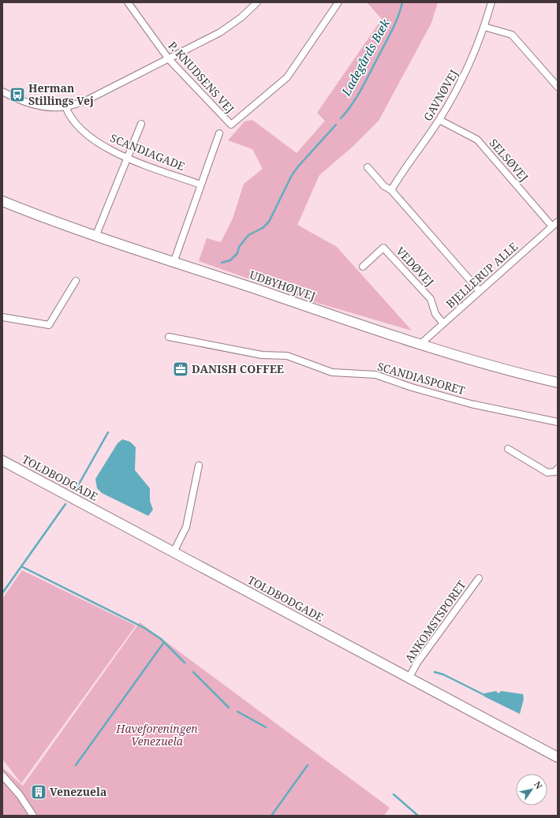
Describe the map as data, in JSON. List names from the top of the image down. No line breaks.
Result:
{"streets":{"street":["P. KNUDSENS VEJ","GAVNØVEJ","SCANDIAGADE","SELSØVEJ","VEDØVEJ","BJELLERUP ALLE","UDBYHØJVEJ","SCANDIASPORET","TOLDBODGADE","ANKOMSTSPORET"]},"crossings":[["GAVNØVEJ","SELSØVEJ"],["SELSØVEJ","BJELLERUP ALLE"],["VEDØVEJ","BJELLERUP ALLE"],["BJELLERUP ALLE","UDBYHØJVEJ"],["TOLDBODGADE","ANKOMSTSPORET"]],"water":["Ladegårds Bæk"],"parks":["Haveforeningen Venezuela"],"places":{"bus stop":["Herman Stillings Vej"],"office":["DANISH COFFEE"],"building":["Venezuela"]},"north":"top right"}
